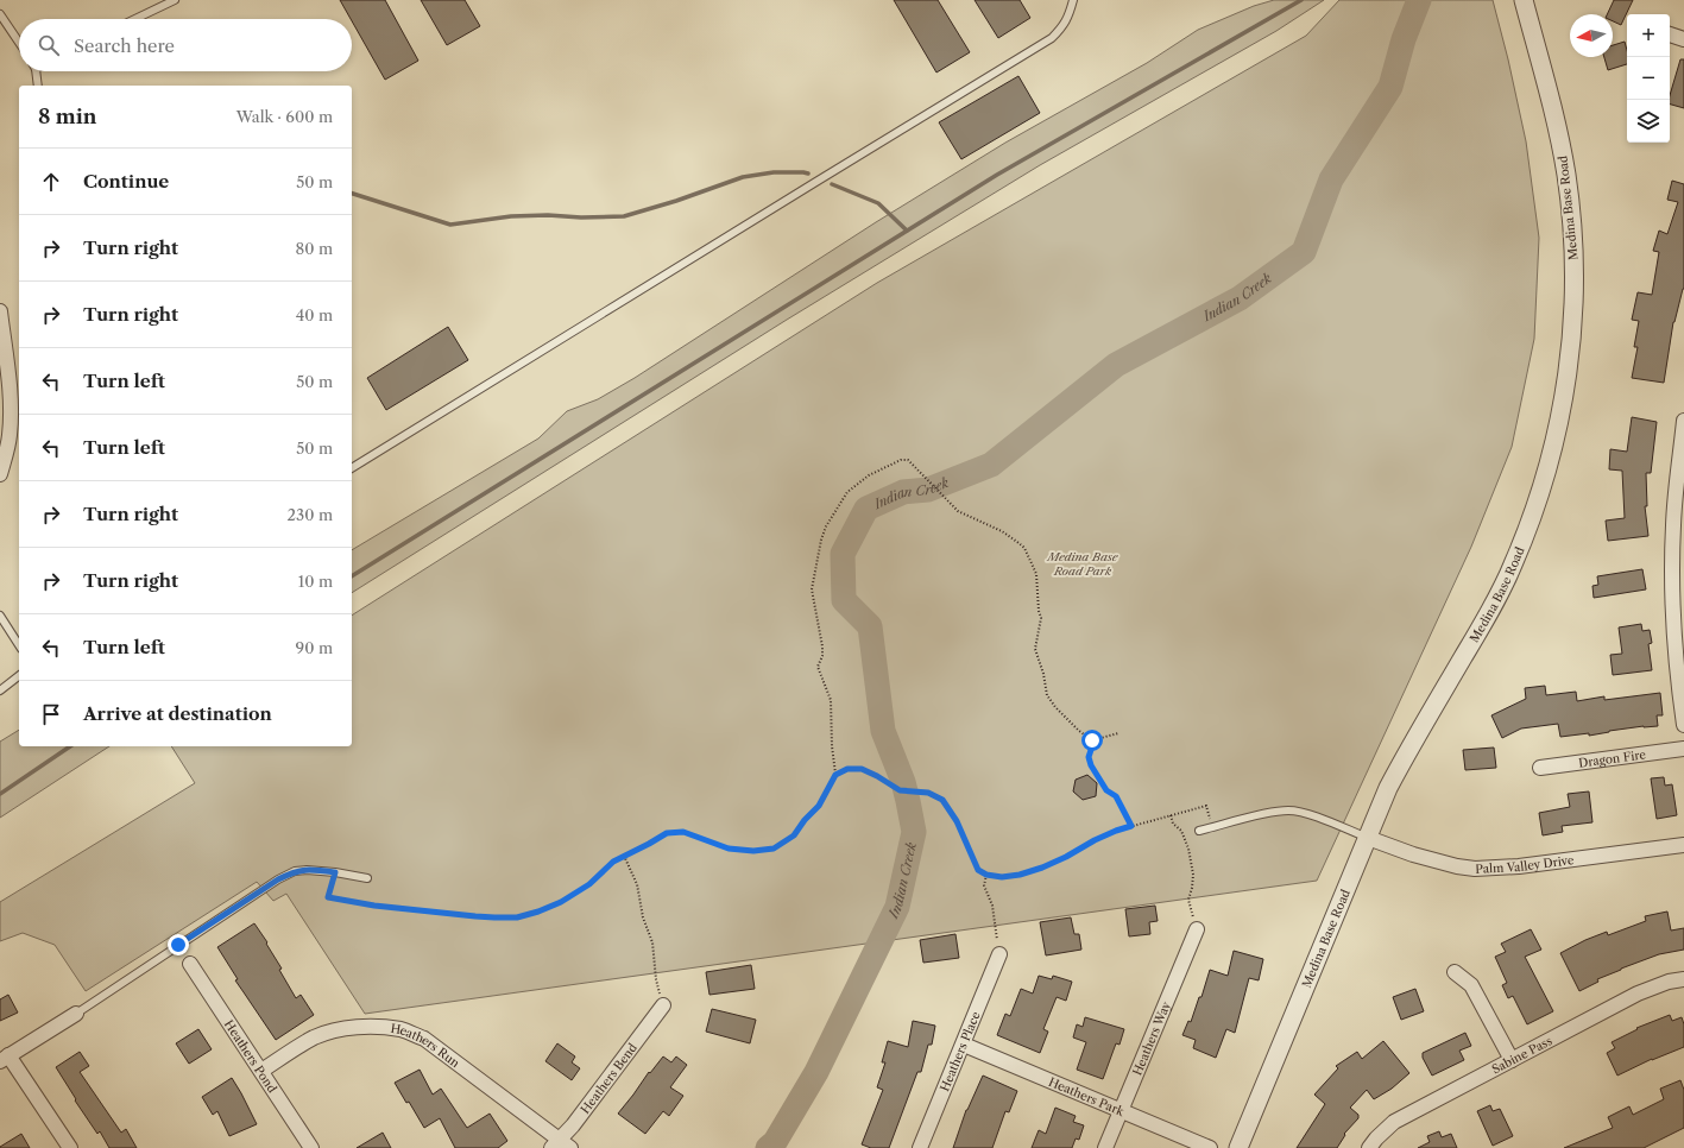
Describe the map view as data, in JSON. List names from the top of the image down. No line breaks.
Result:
{"streets":{"street":["Medina Base Road","Dragon Fire","Palm Valley Drive","Heathers Way","Heathers Run","Heathers Place","Heathers Pond","Sabine Pass","Heathers Bend","Heathers Park"]},"crossings":[["Medina Base Road","Palm Valley Drive"],["Heathers Way","Heathers Park"],["Heathers Run","Heathers Pond"],["Heathers Run","Heathers Bend"],["Heathers Place","Heathers Park"]],"water":["Indian Creek"],"parks":["Medina Base Road Park"],"north":"left","page":{"map_buttons":["+","−"],"search":"Search here","heading":["8 min","Walk · 600 m"],"list":[["Continue","50 m"],["Turn right","80 m"],["Turn right","40 m"],["Turn left","50 m"],["Turn left","50 m"],["Turn right","230 m"],["Turn right","10 m"],["Turn left","90 m"],"Arrive at destination"]}}
